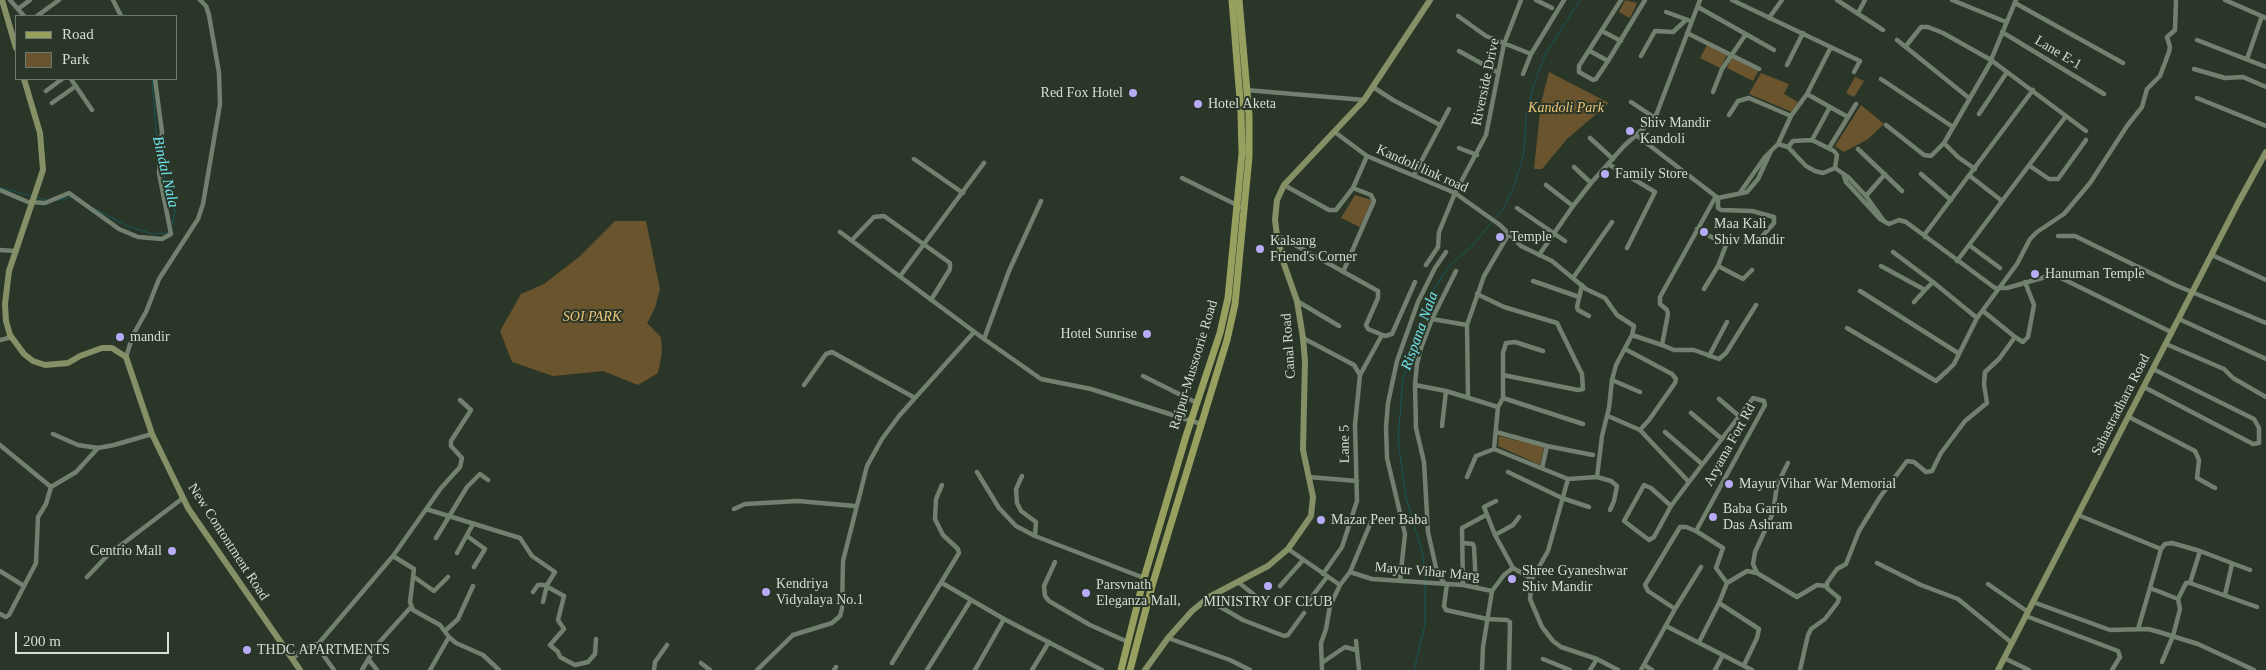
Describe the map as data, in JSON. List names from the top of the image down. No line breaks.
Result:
{"streets":{"main road":["Rajpur-Mussoorie Road"],"street":["Lane E-1","Riverside Drive","Kandoli link road","Canal Road","Sahastradhara Road","Lane 5","Aryama Fort Rd","New Contontment Road","Mayur Vihar Marg"]},"crossings":[["Riverside Drive","Kandoli link road"],["Kandoli link road","Canal Road"]],"water":["Bindal Nala","Rispana Nala"],"parks":["Kandoli Park","SOI PARK"],"places":["Red Fox Hotel","Hotel Aketa","Shiv Mandir Kandoli","Family Store","Maa Kali Shiv Mandir","Temple","Kalsang Friend's Corner","Hanuman Temple","Hotel Sunrise","mandir","Mayur Vihar War Memorial","Baba Garib Das Ashram","Mazar Peer Baba","Centrio Mall","Shree Gyaneshwar Shiv Mandir","MINISTRY OF CLUB","Kendriya Vidyalaya No.1","Parsvnath Eleganza Mall,","THDC APARTMENTS"],"legend":["Road","Park"],"scale_bar":"200 m"}
